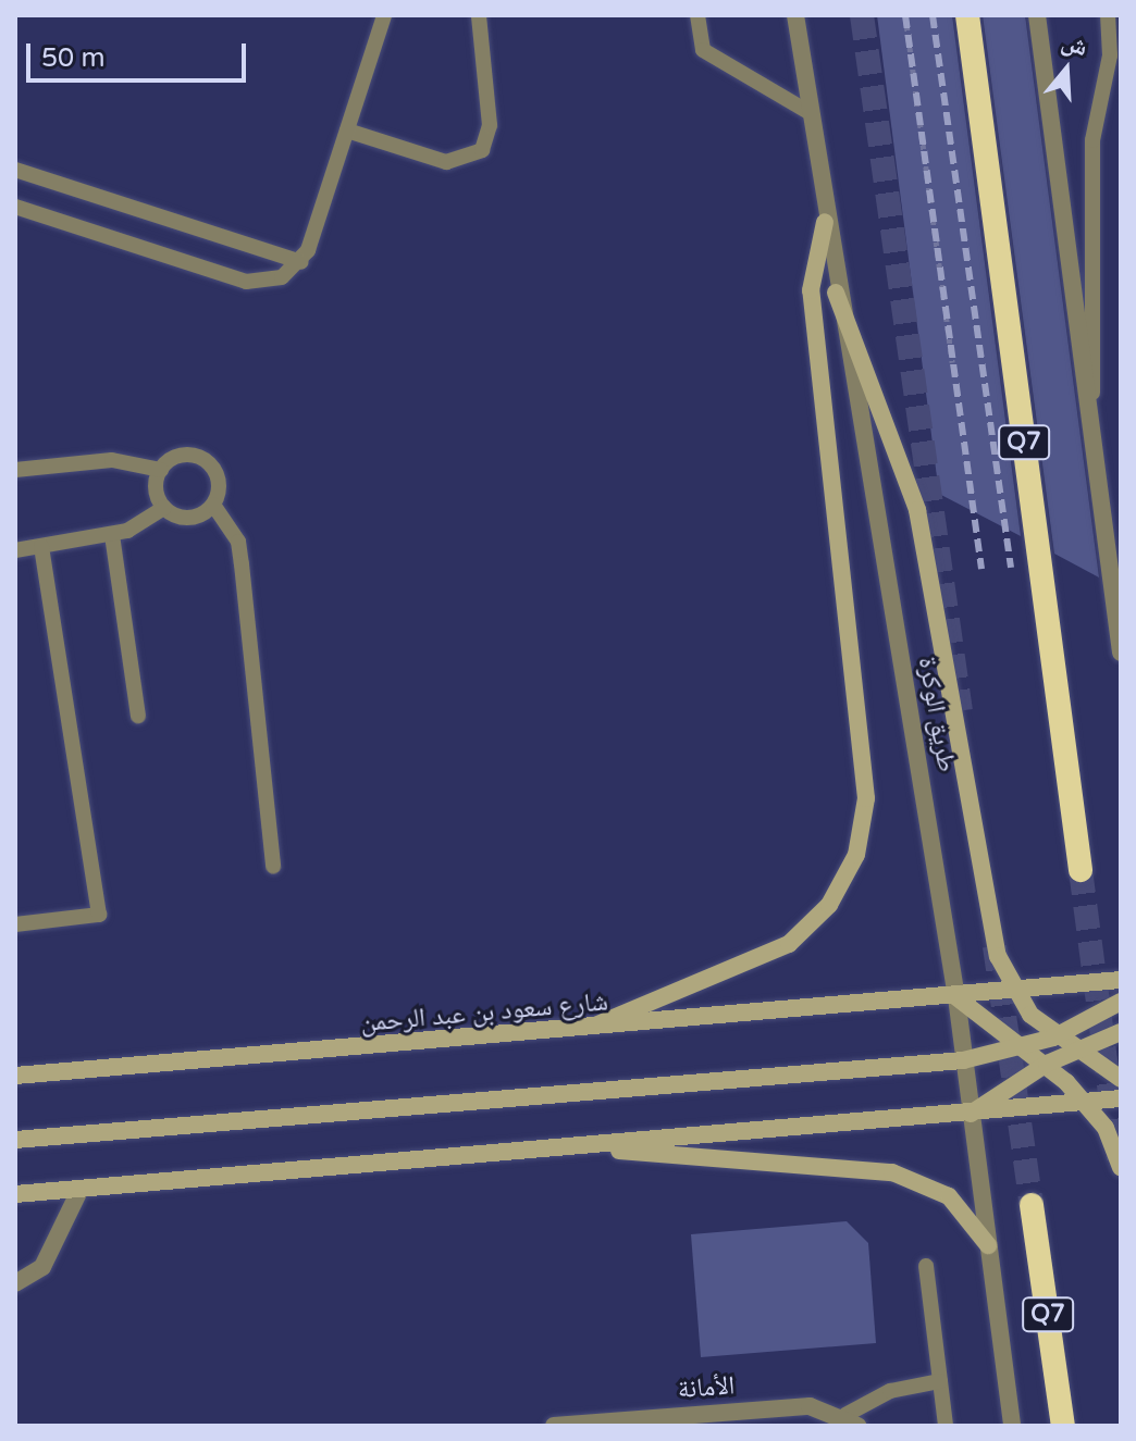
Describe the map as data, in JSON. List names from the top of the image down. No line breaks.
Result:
{"streets":{"highway":["Q7"],"main road":["شارع سعود بن عبد الرحمن"],"street":["طريق الوكرة","الأمانة"]},"crossings":[["طريق الوكرة","شارع سعود بن عبد الرحمن"]],"scale_bar":"50 m","north":"top"}
